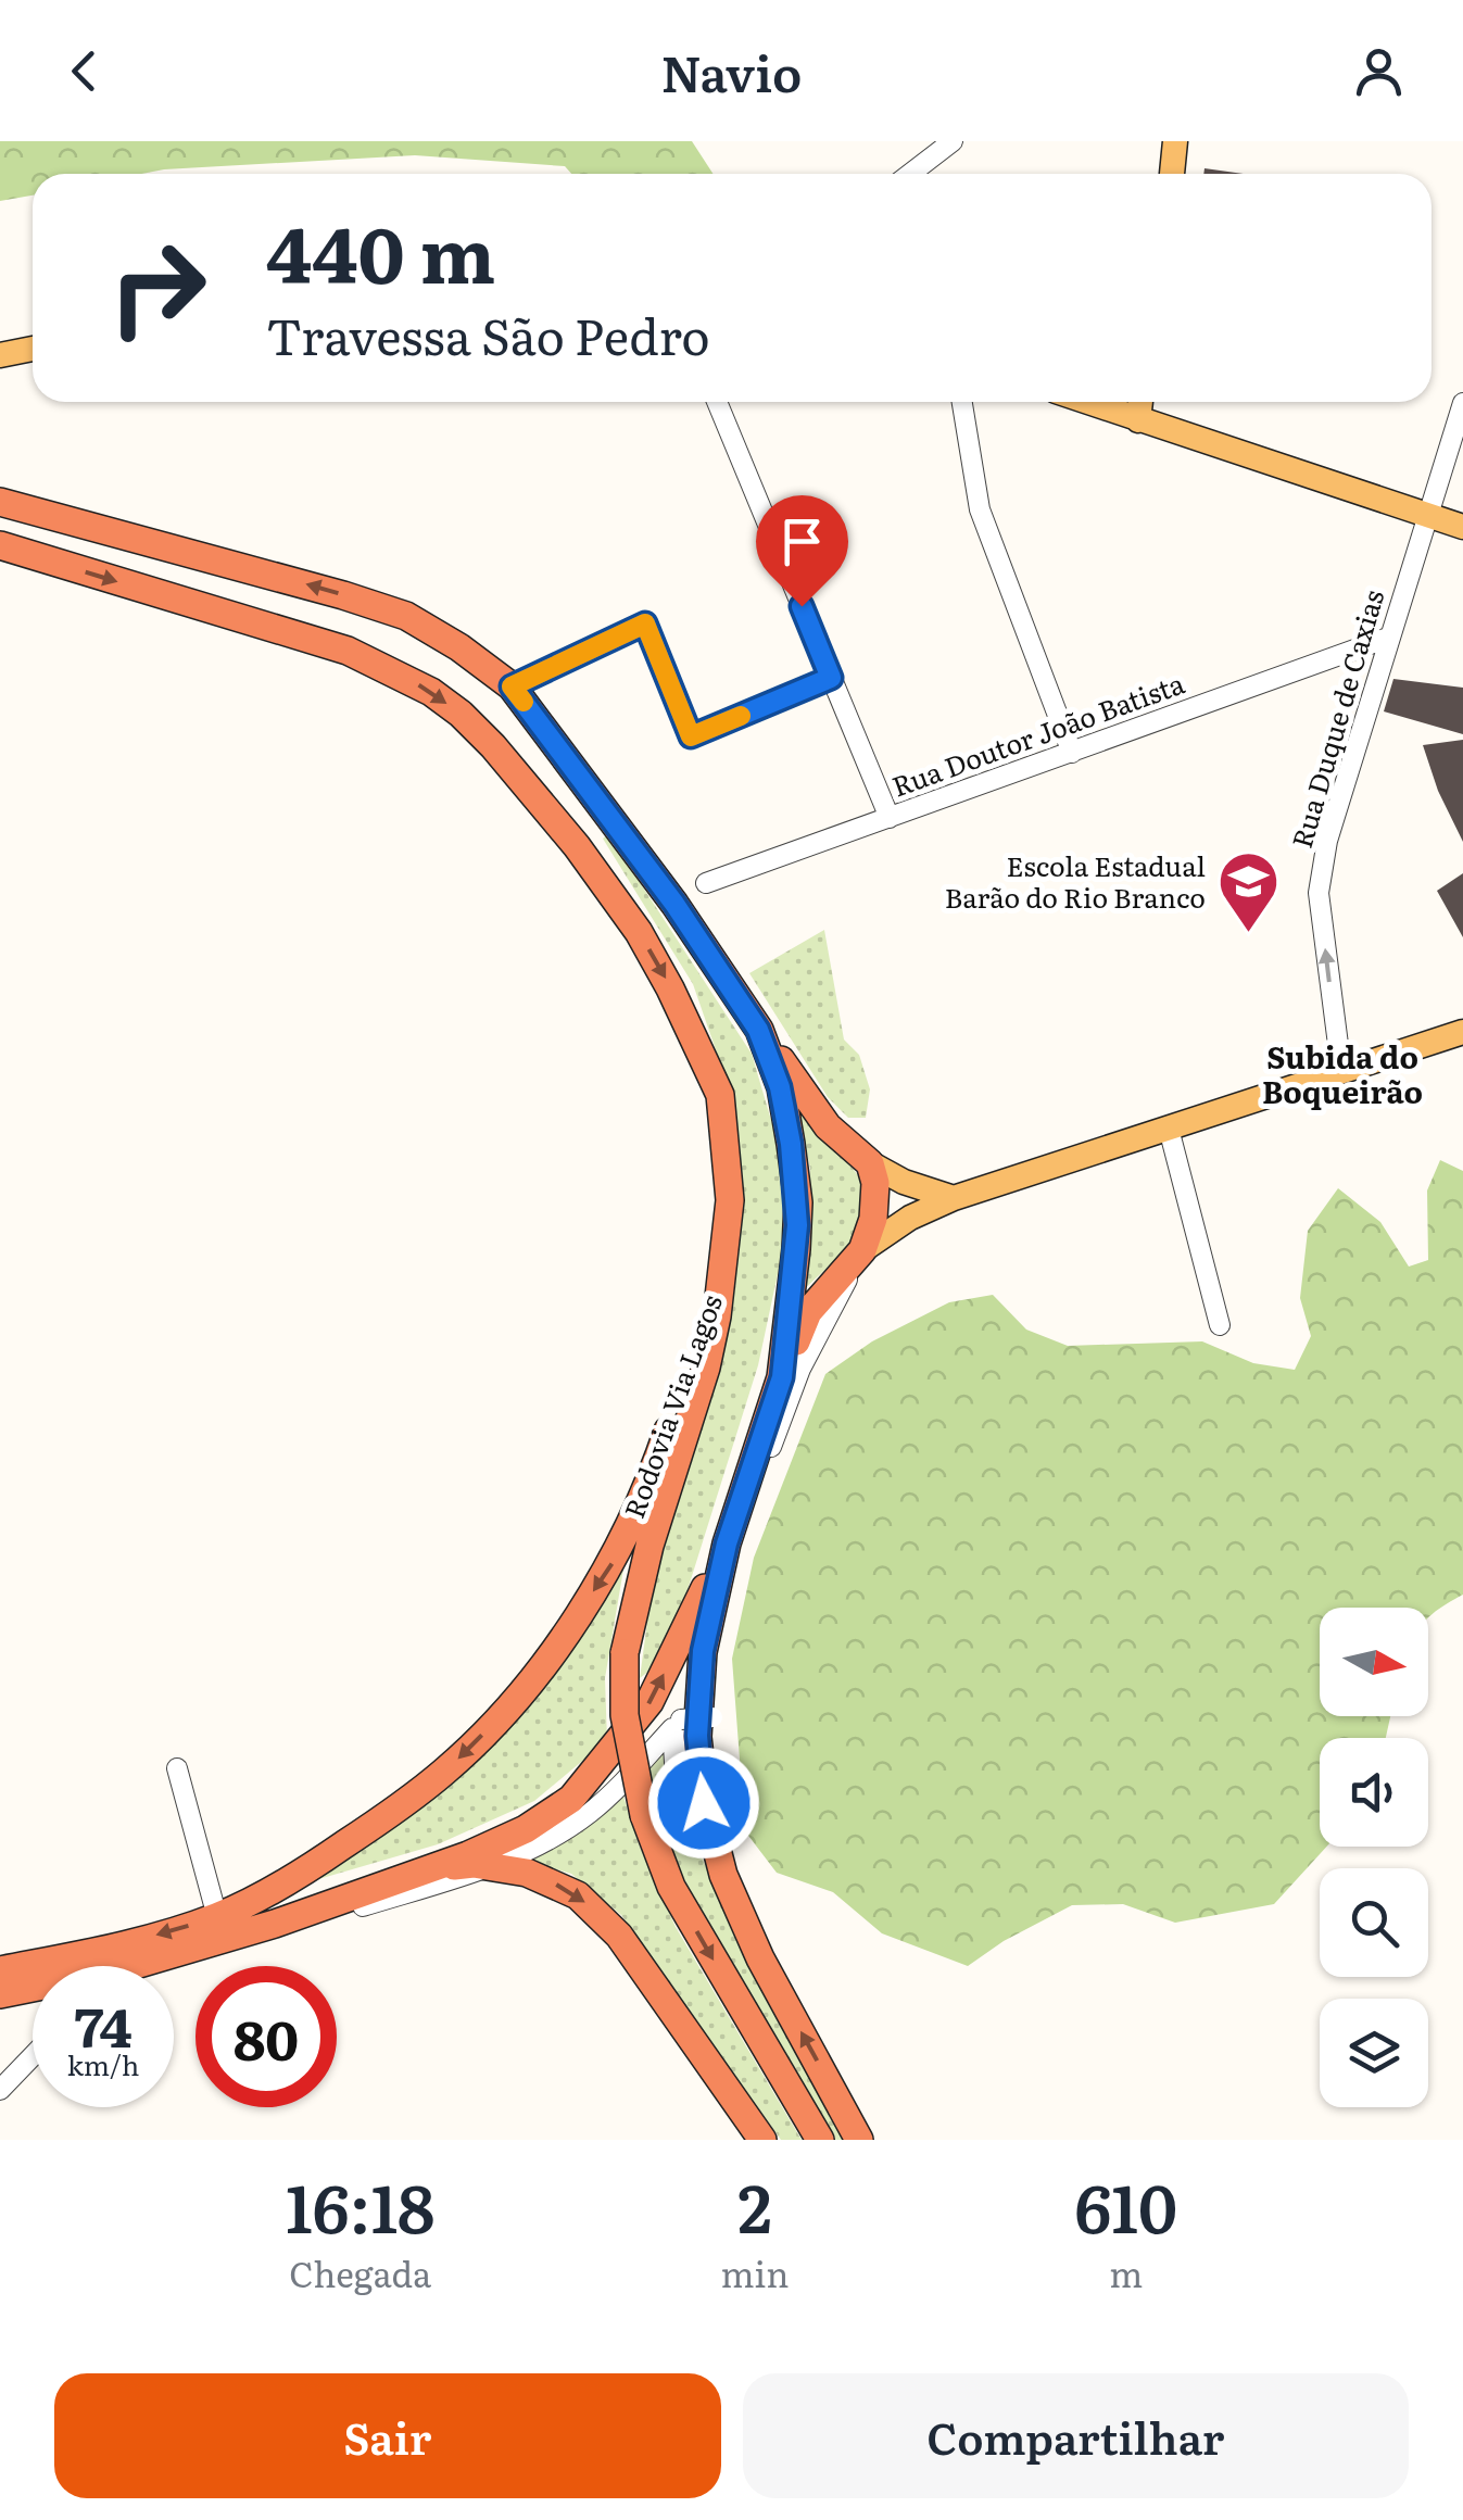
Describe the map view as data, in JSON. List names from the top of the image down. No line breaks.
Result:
{"streets":{"highway":["Rodovia Via Lagos"],"street":["Rua Duque de Caxias","Rua Doutor João Batista"]},"crossings":[["Rua Duque de Caxias","Rua Doutor João Batista"]],"one_way":["Rua Duque de Caxias"],"districts":["Subida do Boqueirão"],"places":{"school or university":["Escola Estadual Barão do Rio Branco"]},"north":"right","page":{"header":"Navio","turn":["440 m","Travessa São Pedro"],"speed":"74 km/h","limit":"80","eta":["16:18","Chegada","2","min","610","m"],"buttons":["Sair","Compartilhar"]}}
